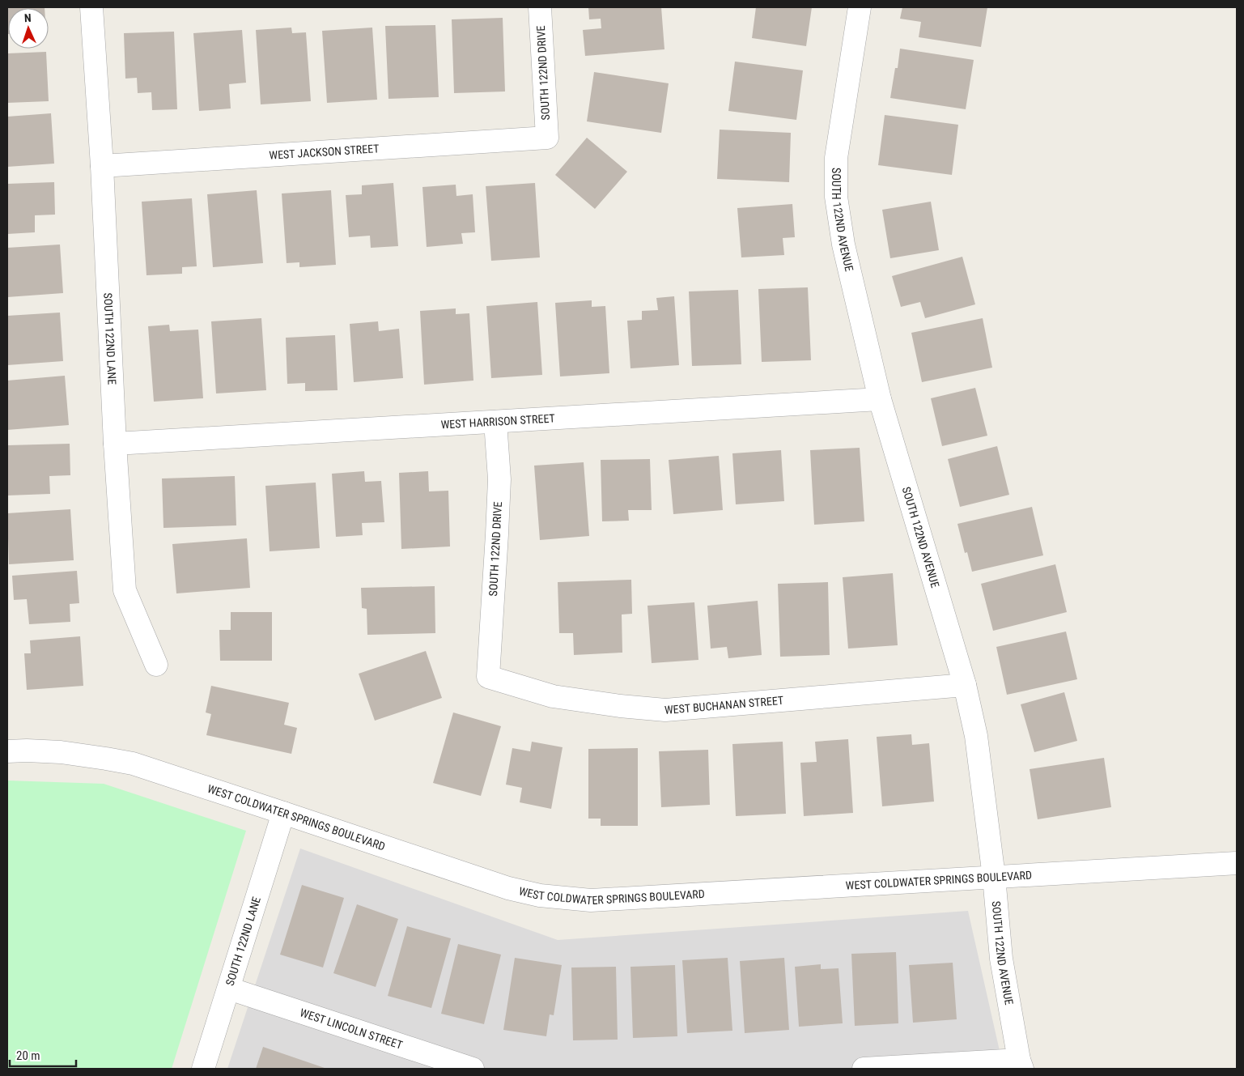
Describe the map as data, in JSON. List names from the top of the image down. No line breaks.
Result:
{"streets":{"street":["SOUTH 122ND DRIVE","WEST JACKSON STREET","SOUTH 122ND AVENUE","SOUTH 122ND LANE","WEST HARRISON STREET","WEST BUCHANAN STREET","WEST COLDWATER SPRINGS BOULEVARD","WEST LINCOLN STREET"]},"crossings":[["SOUTH 122ND DRIVE","WEST JACKSON STREET"],["SOUTH 122ND DRIVE","WEST HARRISON STREET"],["SOUTH 122ND DRIVE","WEST BUCHANAN STREET"],["WEST JACKSON STREET","SOUTH 122ND LANE"],["SOUTH 122ND AVENUE","WEST HARRISON STREET"],["SOUTH 122ND AVENUE","WEST BUCHANAN STREET"],["SOUTH 122ND AVENUE","WEST COLDWATER SPRINGS BOULEVARD"],["SOUTH 122ND LANE","WEST HARRISON STREET"],["SOUTH 122ND LANE","WEST COLDWATER SPRINGS BOULEVARD"],["SOUTH 122ND LANE","WEST LINCOLN STREET"]],"scale_bar":"20 m","north":"top"}
